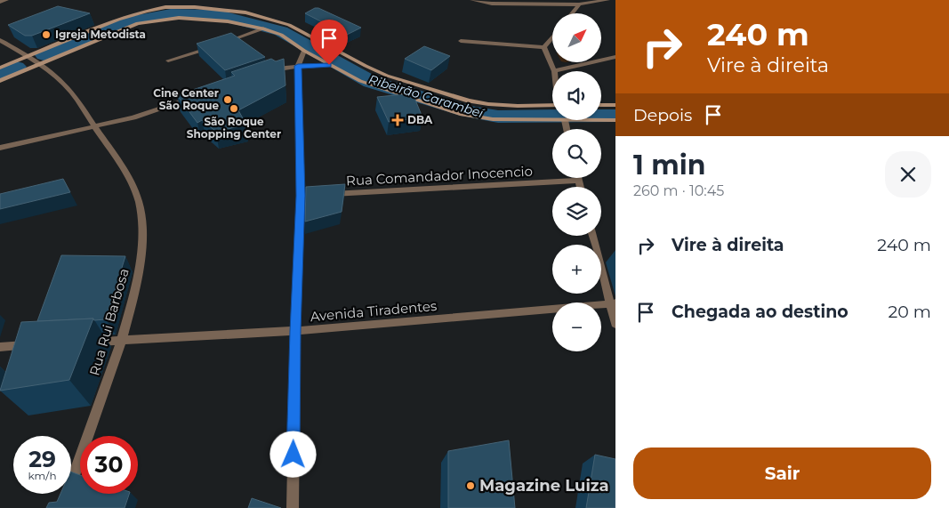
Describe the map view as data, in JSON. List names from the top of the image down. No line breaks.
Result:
{"streets":{"street":["Rua Comandador Inocencio","Avenida Tiradentes","Rua Rui Barbosa"]},"crossings":[["Avenida Tiradentes","Rua Rui Barbosa"]],"water":["Ribeirão Carambeí"],"places":{"other":["Igreja Metodista","Cine Center São Roque","São Roque Shopping Center","Magazine Luiza"],"health":["DBA"]},"north":"top right","page":{"turn":["240 m","Vire à direita"],"map_buttons":["+","−"],"then":"Depois","heading":["1 min","260 m · 10:45"],"list":[{"name":"Vire à direita","value":"240 m"},{"name":"Chegada ao destino","value":"20 m"}],"speed":"29 km/h","limit":"30","buttons":"Sair"}}
